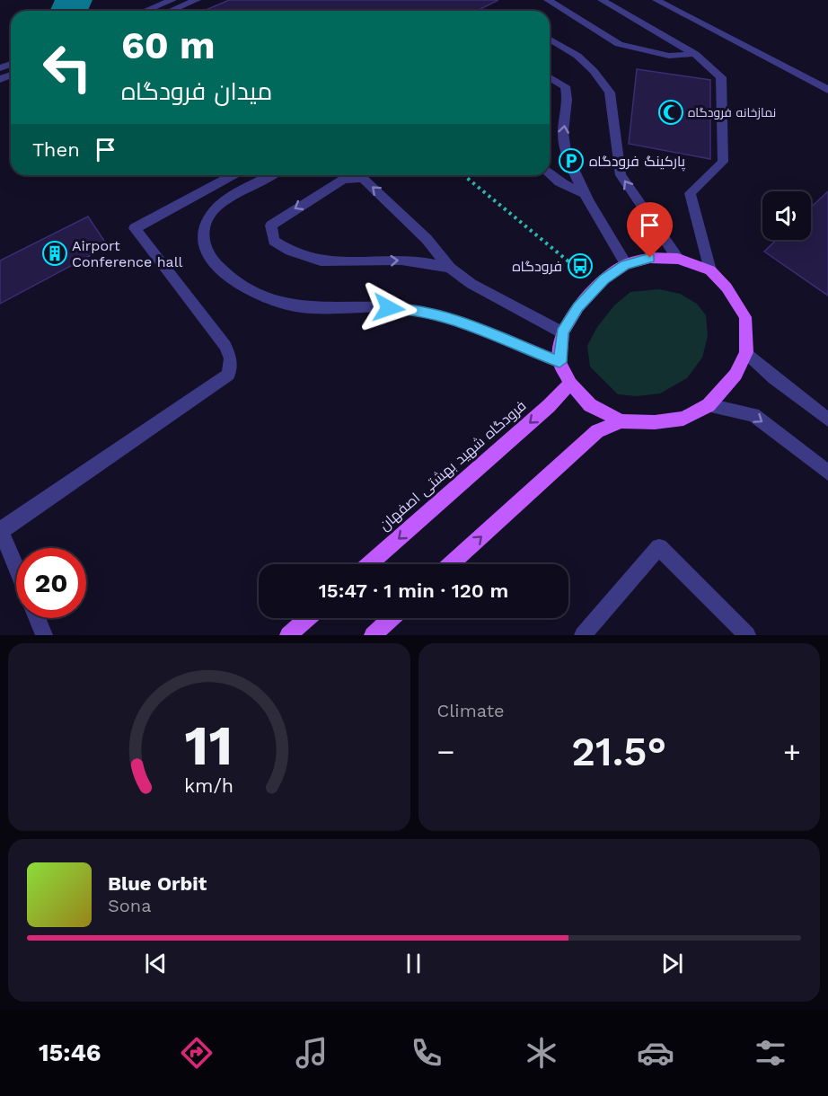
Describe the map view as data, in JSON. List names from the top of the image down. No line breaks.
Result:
{"streets":{"main road":["فرودگاه شهید بهشتی اصفهان"]},"places":{"mosque":["نمازخانه فرودگاه"],"parking":["پارکینگ فرودگاه"],"building":["Airport Conference hall"],"bus stop":["فرودگاه"]},"page":{"turn":["60 m","میدان فرودگاه"],"then":"Then","limit":"20","trip":"15:47 · 1 min · 120 m","tile":"Climate","heat":["−","21.5°","+"],"song":["Blue Orbit","Sona"],"tabs":"15:46","gauge":["11","km/h"]}}
